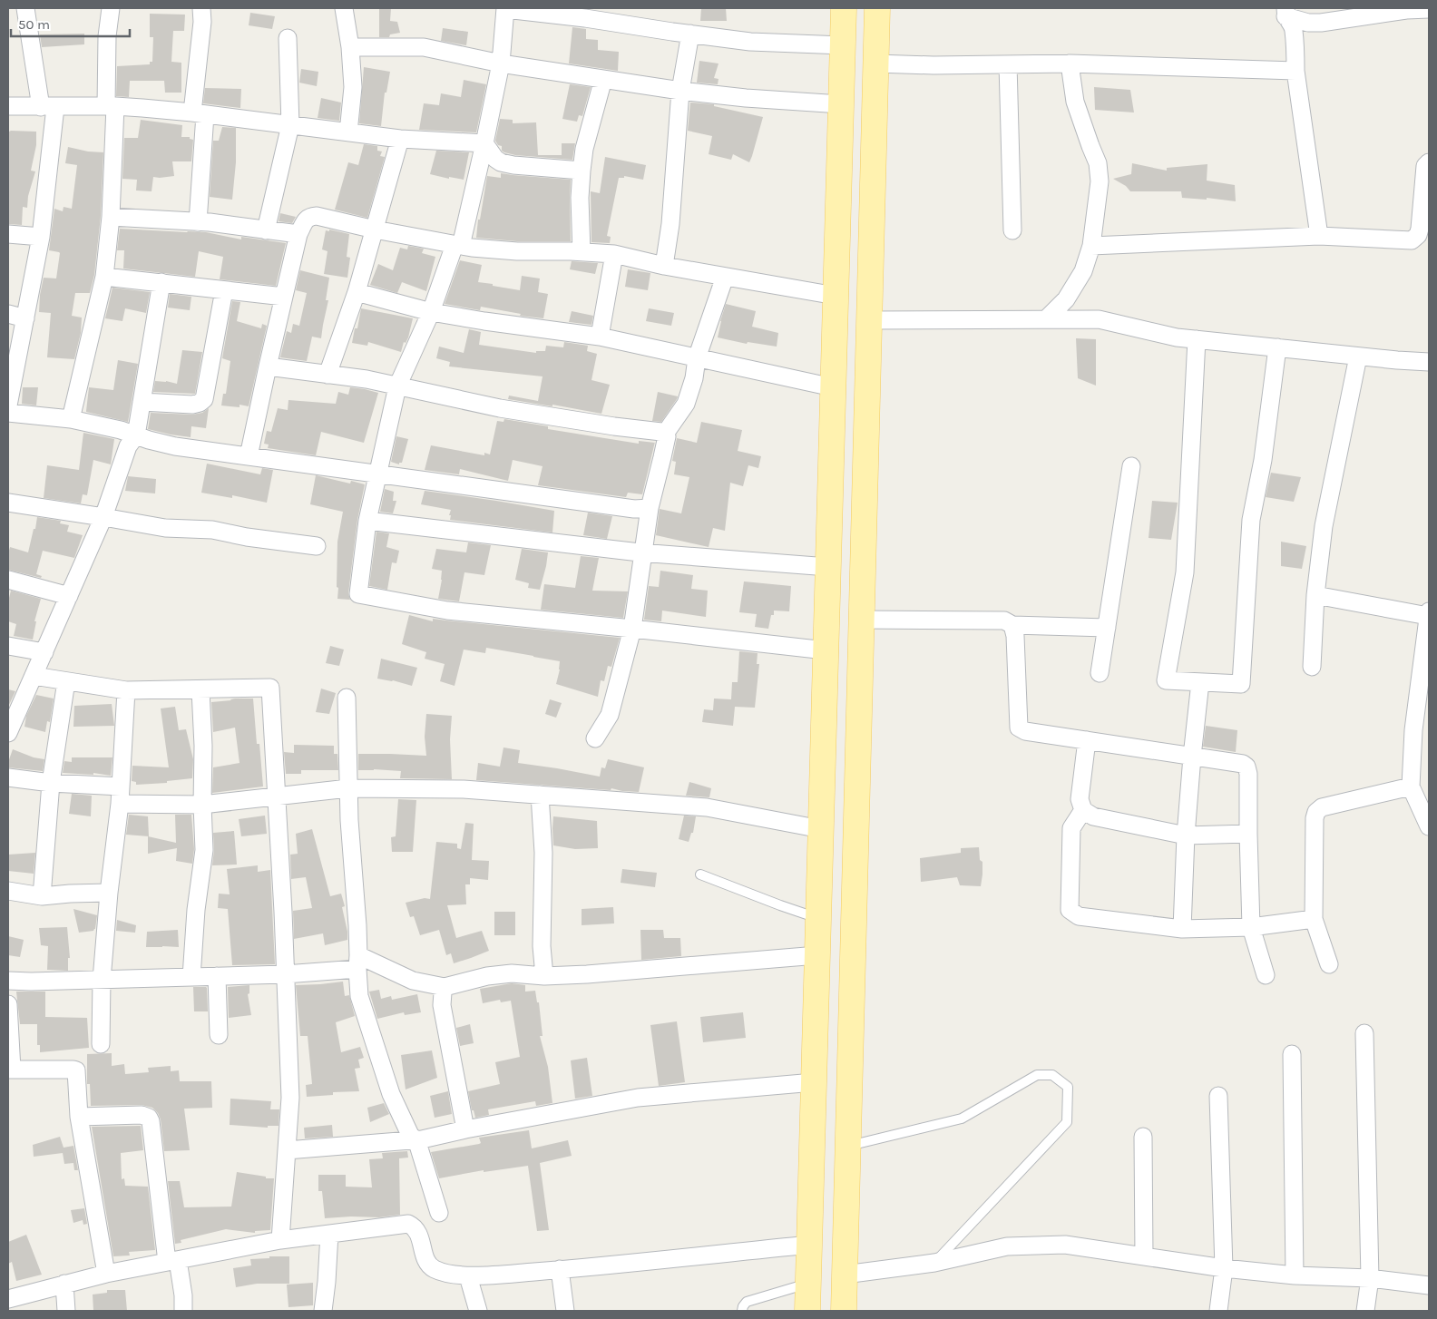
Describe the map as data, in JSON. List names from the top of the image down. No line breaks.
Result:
{"scale_bar":"50 m"}
